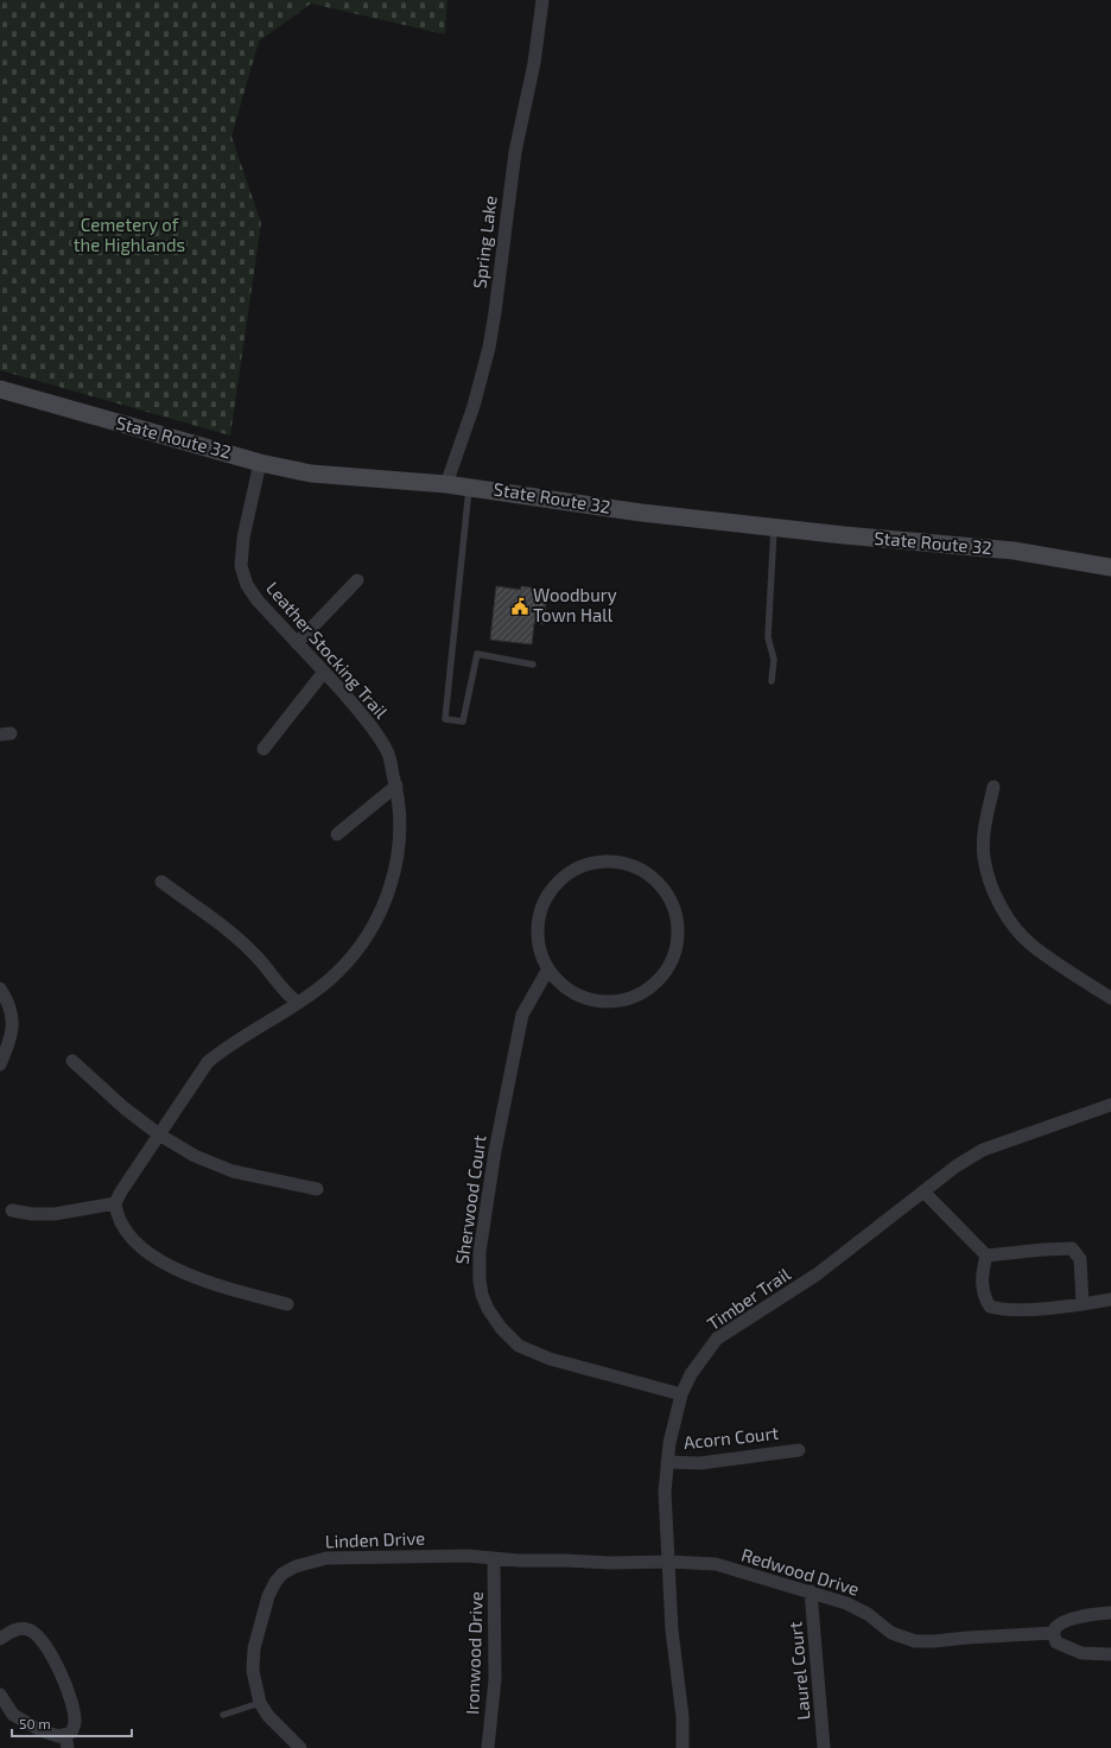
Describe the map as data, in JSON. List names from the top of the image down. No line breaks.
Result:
{"streets":{"main road":["State Route 32"],"street":["Spring Lake","Leather Stocking Trail","Sherwood Court","Timber Trail","Acorn Court","Linden Drive","Redwood Drive","Ironwood Drive","Laurel Court"]},"crossings":[["Spring Lake","State Route 32"],["State Route 32","Leather Stocking Trail"],["Sherwood Court","Timber Trail"],["Timber Trail","Acorn Court"],["Timber Trail","Linden Drive"],["Timber Trail","Redwood Drive"],["Linden Drive","Redwood Drive"],["Linden Drive","Ironwood Drive"],["Redwood Drive","Laurel Court"]],"parks":["Cemetery of the Highlands"],"places":{"public building":["Woodbury Town Hall"]},"scale_bar":"50 m"}
